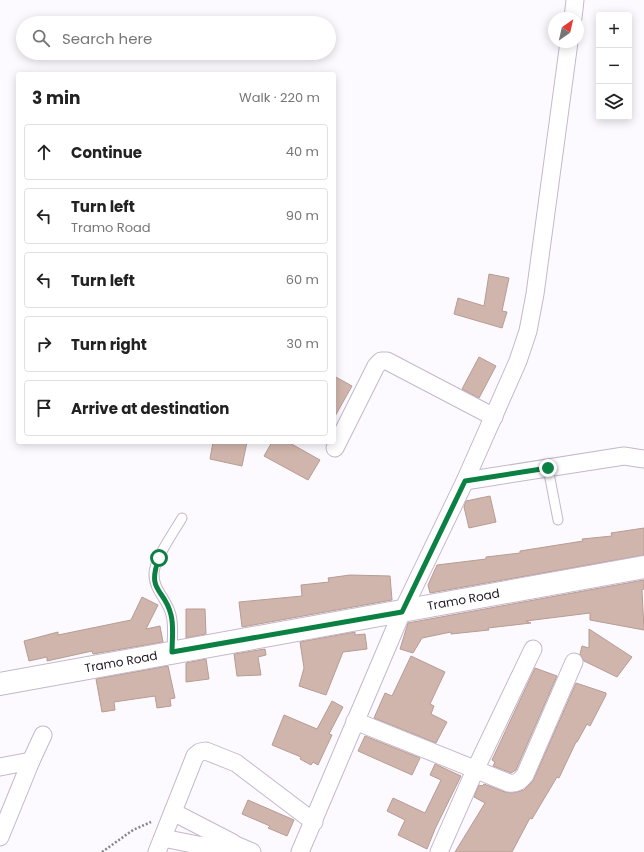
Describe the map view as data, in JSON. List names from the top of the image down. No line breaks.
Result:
{"streets":{"street":["Tramo Road"]},"north":"top right","page":{"map_buttons":["+","−"],"search":"Search here","heading":["3 min","Walk · 220 m"],"list":[["Continue","40 m"],["Turn left","Tramo Road","90 m"],["Turn left","60 m"],["Turn right","30 m"],"Arrive at destination"]}}
